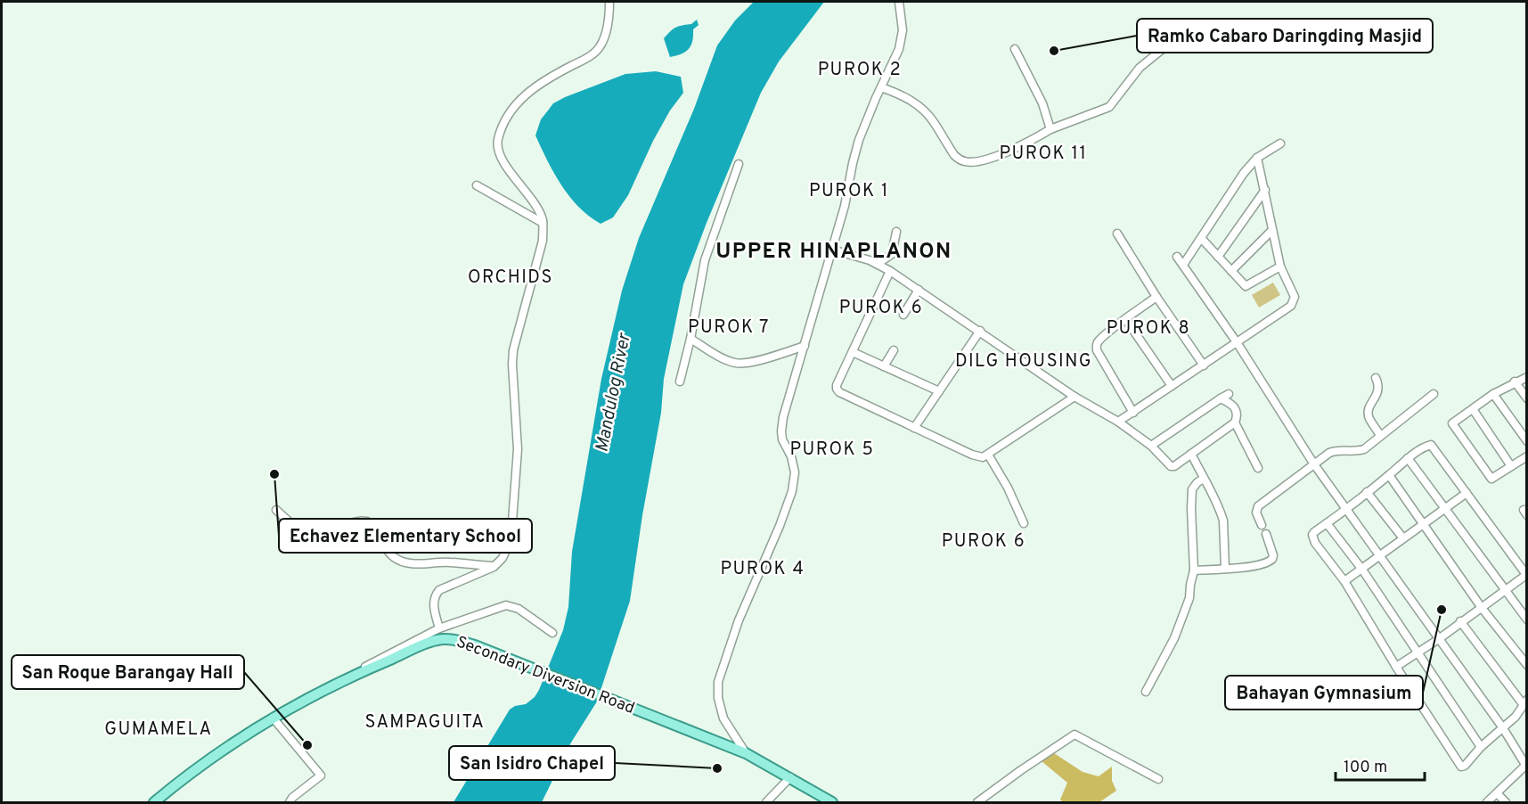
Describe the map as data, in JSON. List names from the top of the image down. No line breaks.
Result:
{"streets":{"main road":["Secondary Diversion Road"]},"districts":["PUROK 2","PUROK 11","PUROK 1","UPPER HINAPLANON","ORCHIDS","PUROK 6","PUROK 7","PUROK 8","DILG HOUSING","PUROK 5","PUROK 6","PUROK 4","SAMPAGUITA","GUMAMELA"],"water":["Mandulog River"],"places":["Ramko Cabaro Daringding Masjid","Echavez Elementary School","Bahayan Gymnasium","San Roque Barangay Hall","San Isidro Chapel"],"scale_bar":"100 m"}
